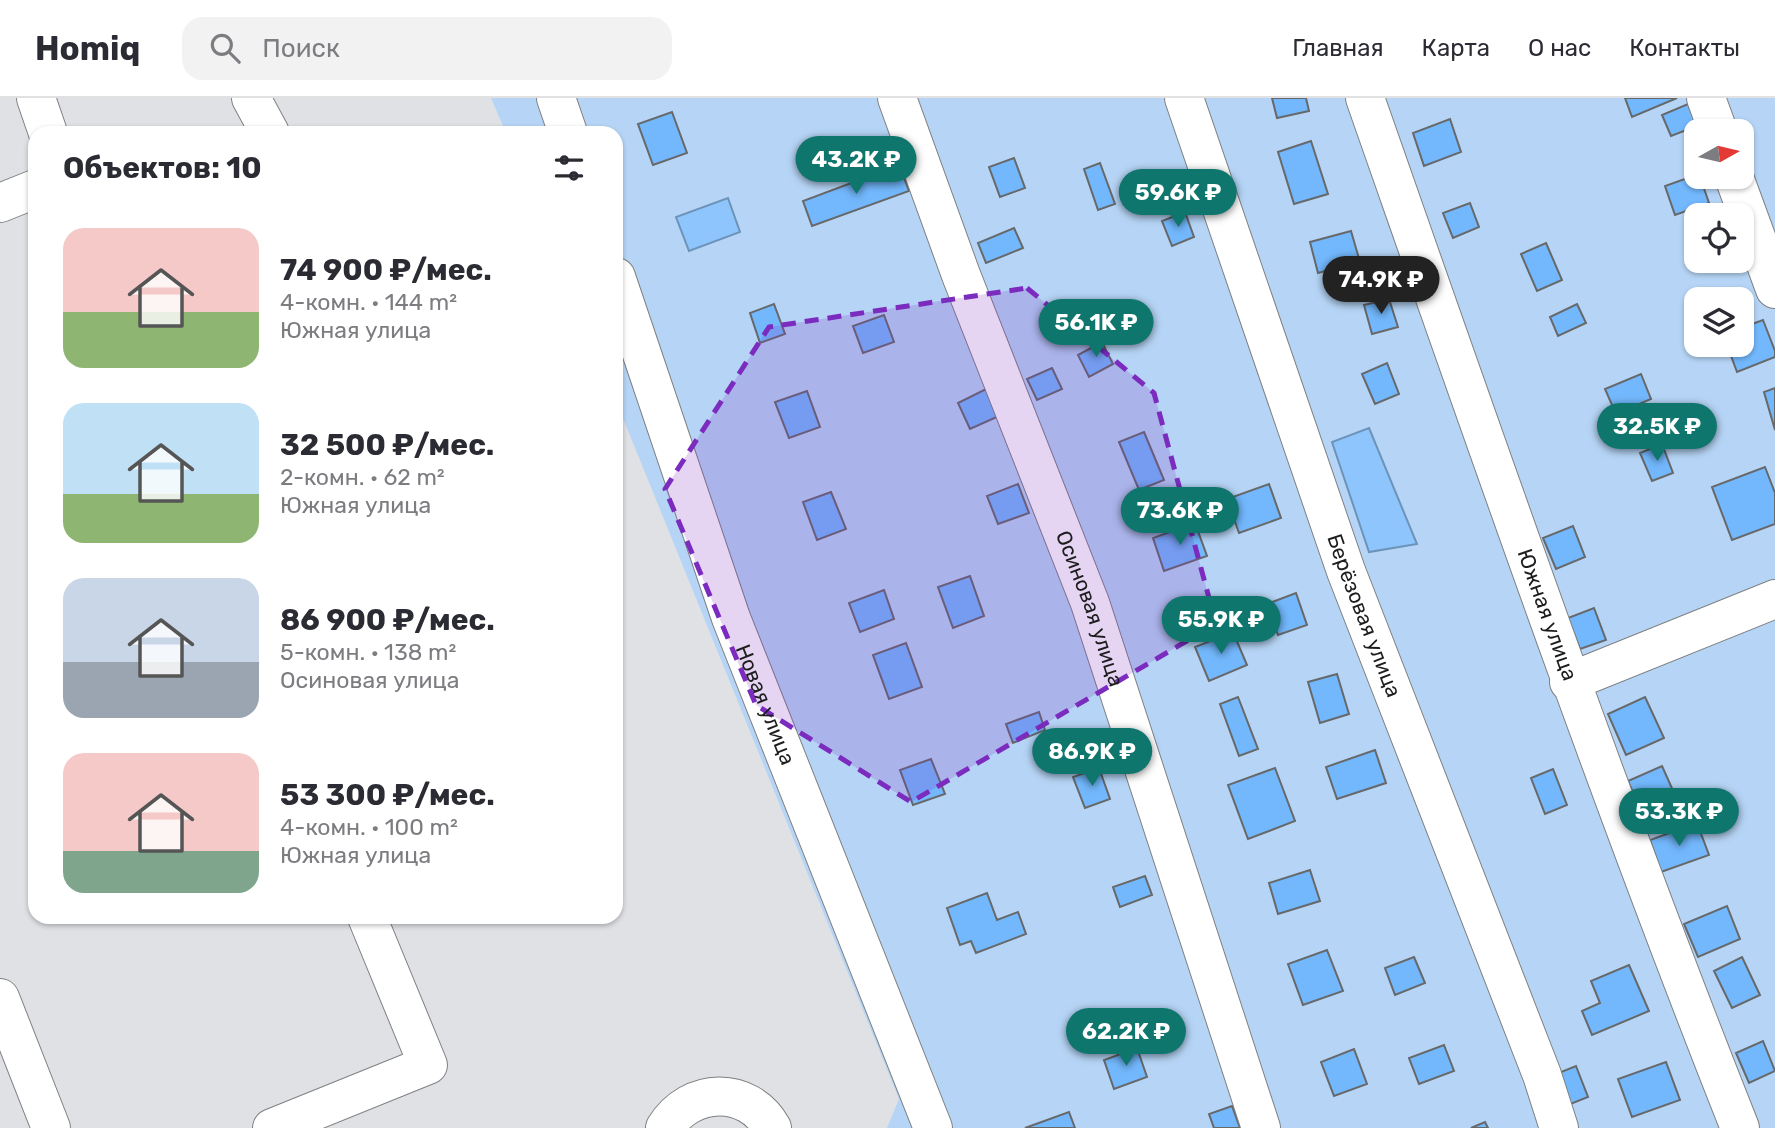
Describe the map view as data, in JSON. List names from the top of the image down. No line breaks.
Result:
{"streets":{"street":["Осиновая улица","Южная улица","Берёзовая улица","Новая улица"]},"north":"right","page":{"header":"Homiq","search":"Поиск","nav":["Главная","Карта","О нас","Контакты"],"heading":"Объектов: 10","price":["43.2K ₽","59.6K ₽","74.9K ₽","56.1K ₽","32.5K ₽","73.6K ₽","55.9K ₽","86.9K ₽","53.3K ₽","62.2K ₽"],"list":[{"name":"74 900 ₽/мес.","note":"4-комн. · 144 m² · Южная улица"},{"name":"32 500 ₽/мес.","note":"2-комн. · 62 m² · Южная улица"},{"name":"86 900 ₽/мес.","note":"5-комн. · 138 m² · Осиновая улица"},{"name":"53 300 ₽/мес.","note":"4-комн. · 100 m² · Южная улица"}]}}
